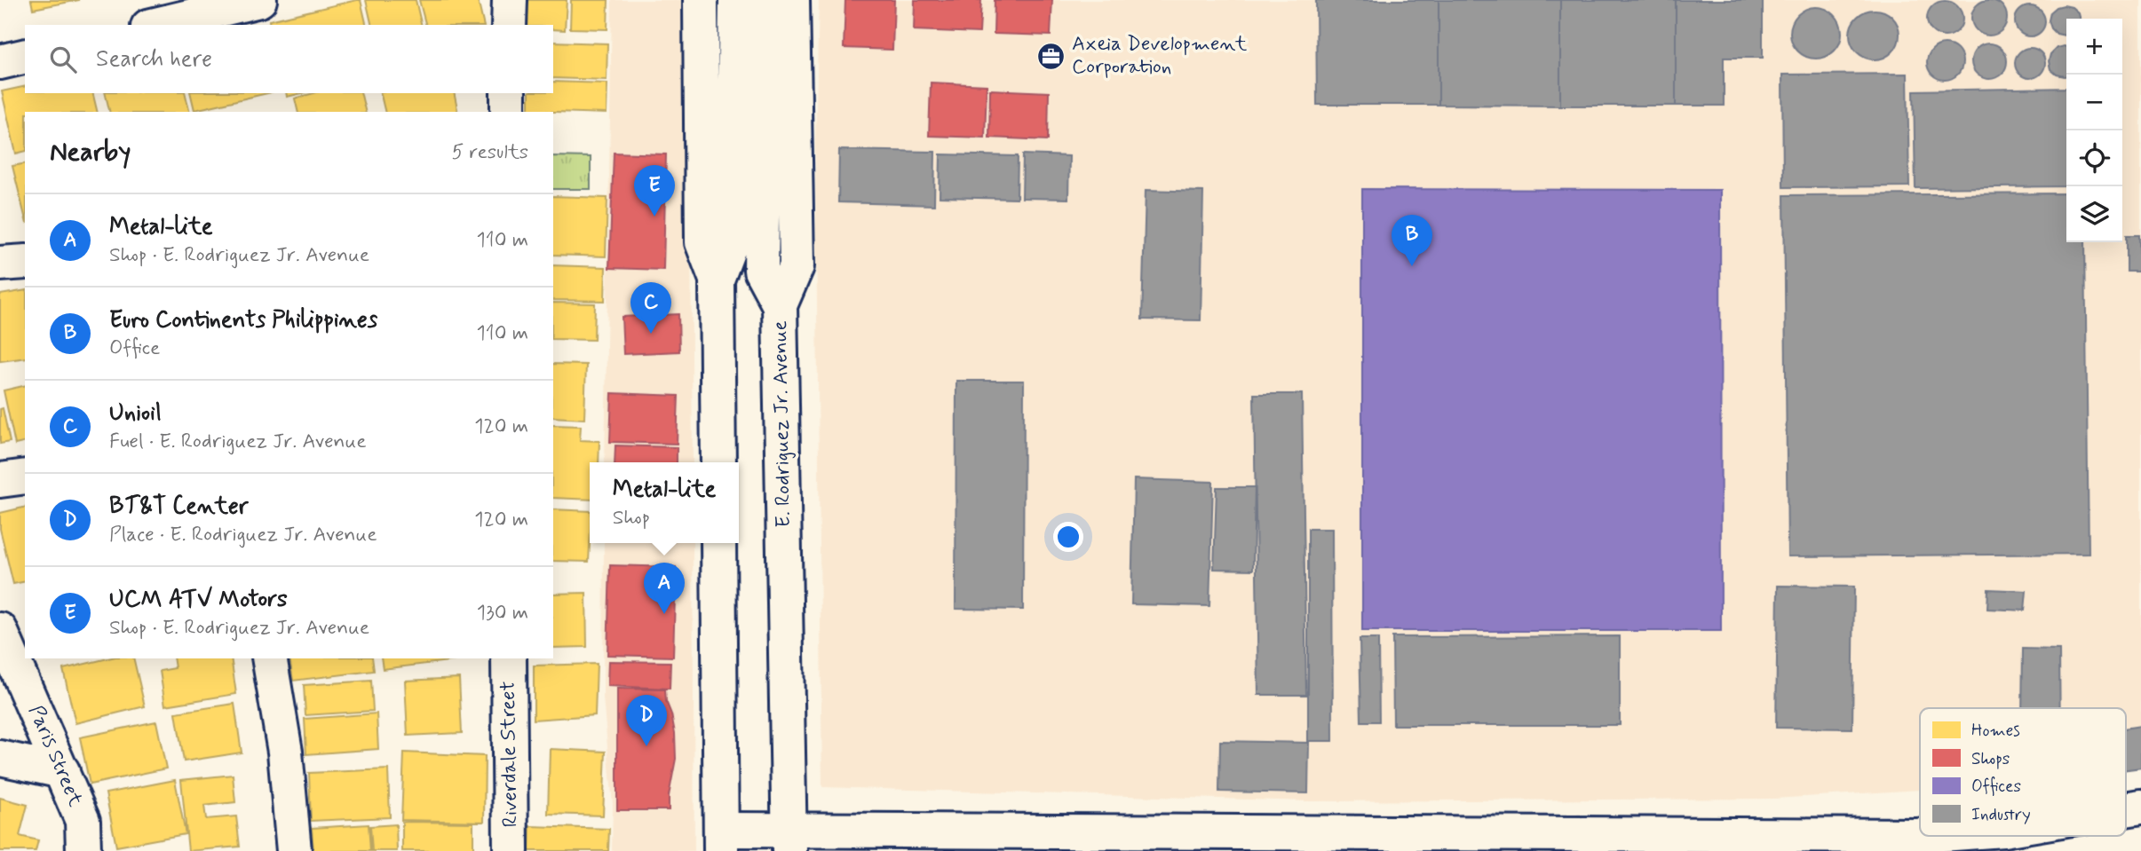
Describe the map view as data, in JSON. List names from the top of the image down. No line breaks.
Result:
{"streets":{"street":["E. Rodriguez Jr. Avenue","Riverdale Street","Paris Street"]},"places":{"office":["Axeia Development Corporation"]},"legend":["Homes","Shops","Offices","Industry"],"page":{"map_buttons":["+","−"],"search":"Search here","heading":["Nearby","5 results"],"pins":["E","B","C","A","D"],"list":[{"mark":"A","name":"Metal-lite","note":"Shop · E. Rodriguez Jr. Avenue","value":"110 m"},{"mark":"B","name":"Euro Continents Philippines","note":"Office","value":"110 m"},{"mark":"C","name":"Unioil","note":"Fuel · E. Rodriguez Jr. Avenue","value":"120 m"},{"mark":"D","name":"BT&T Center","note":"Place · E. Rodriguez Jr. Avenue","value":"120 m"},{"mark":"E","name":"UCM ATV Motors","note":"Shop · E. Rodriguez Jr. Avenue","value":"130 m"}],"popup":["Metal-lite","Shop"]}}
